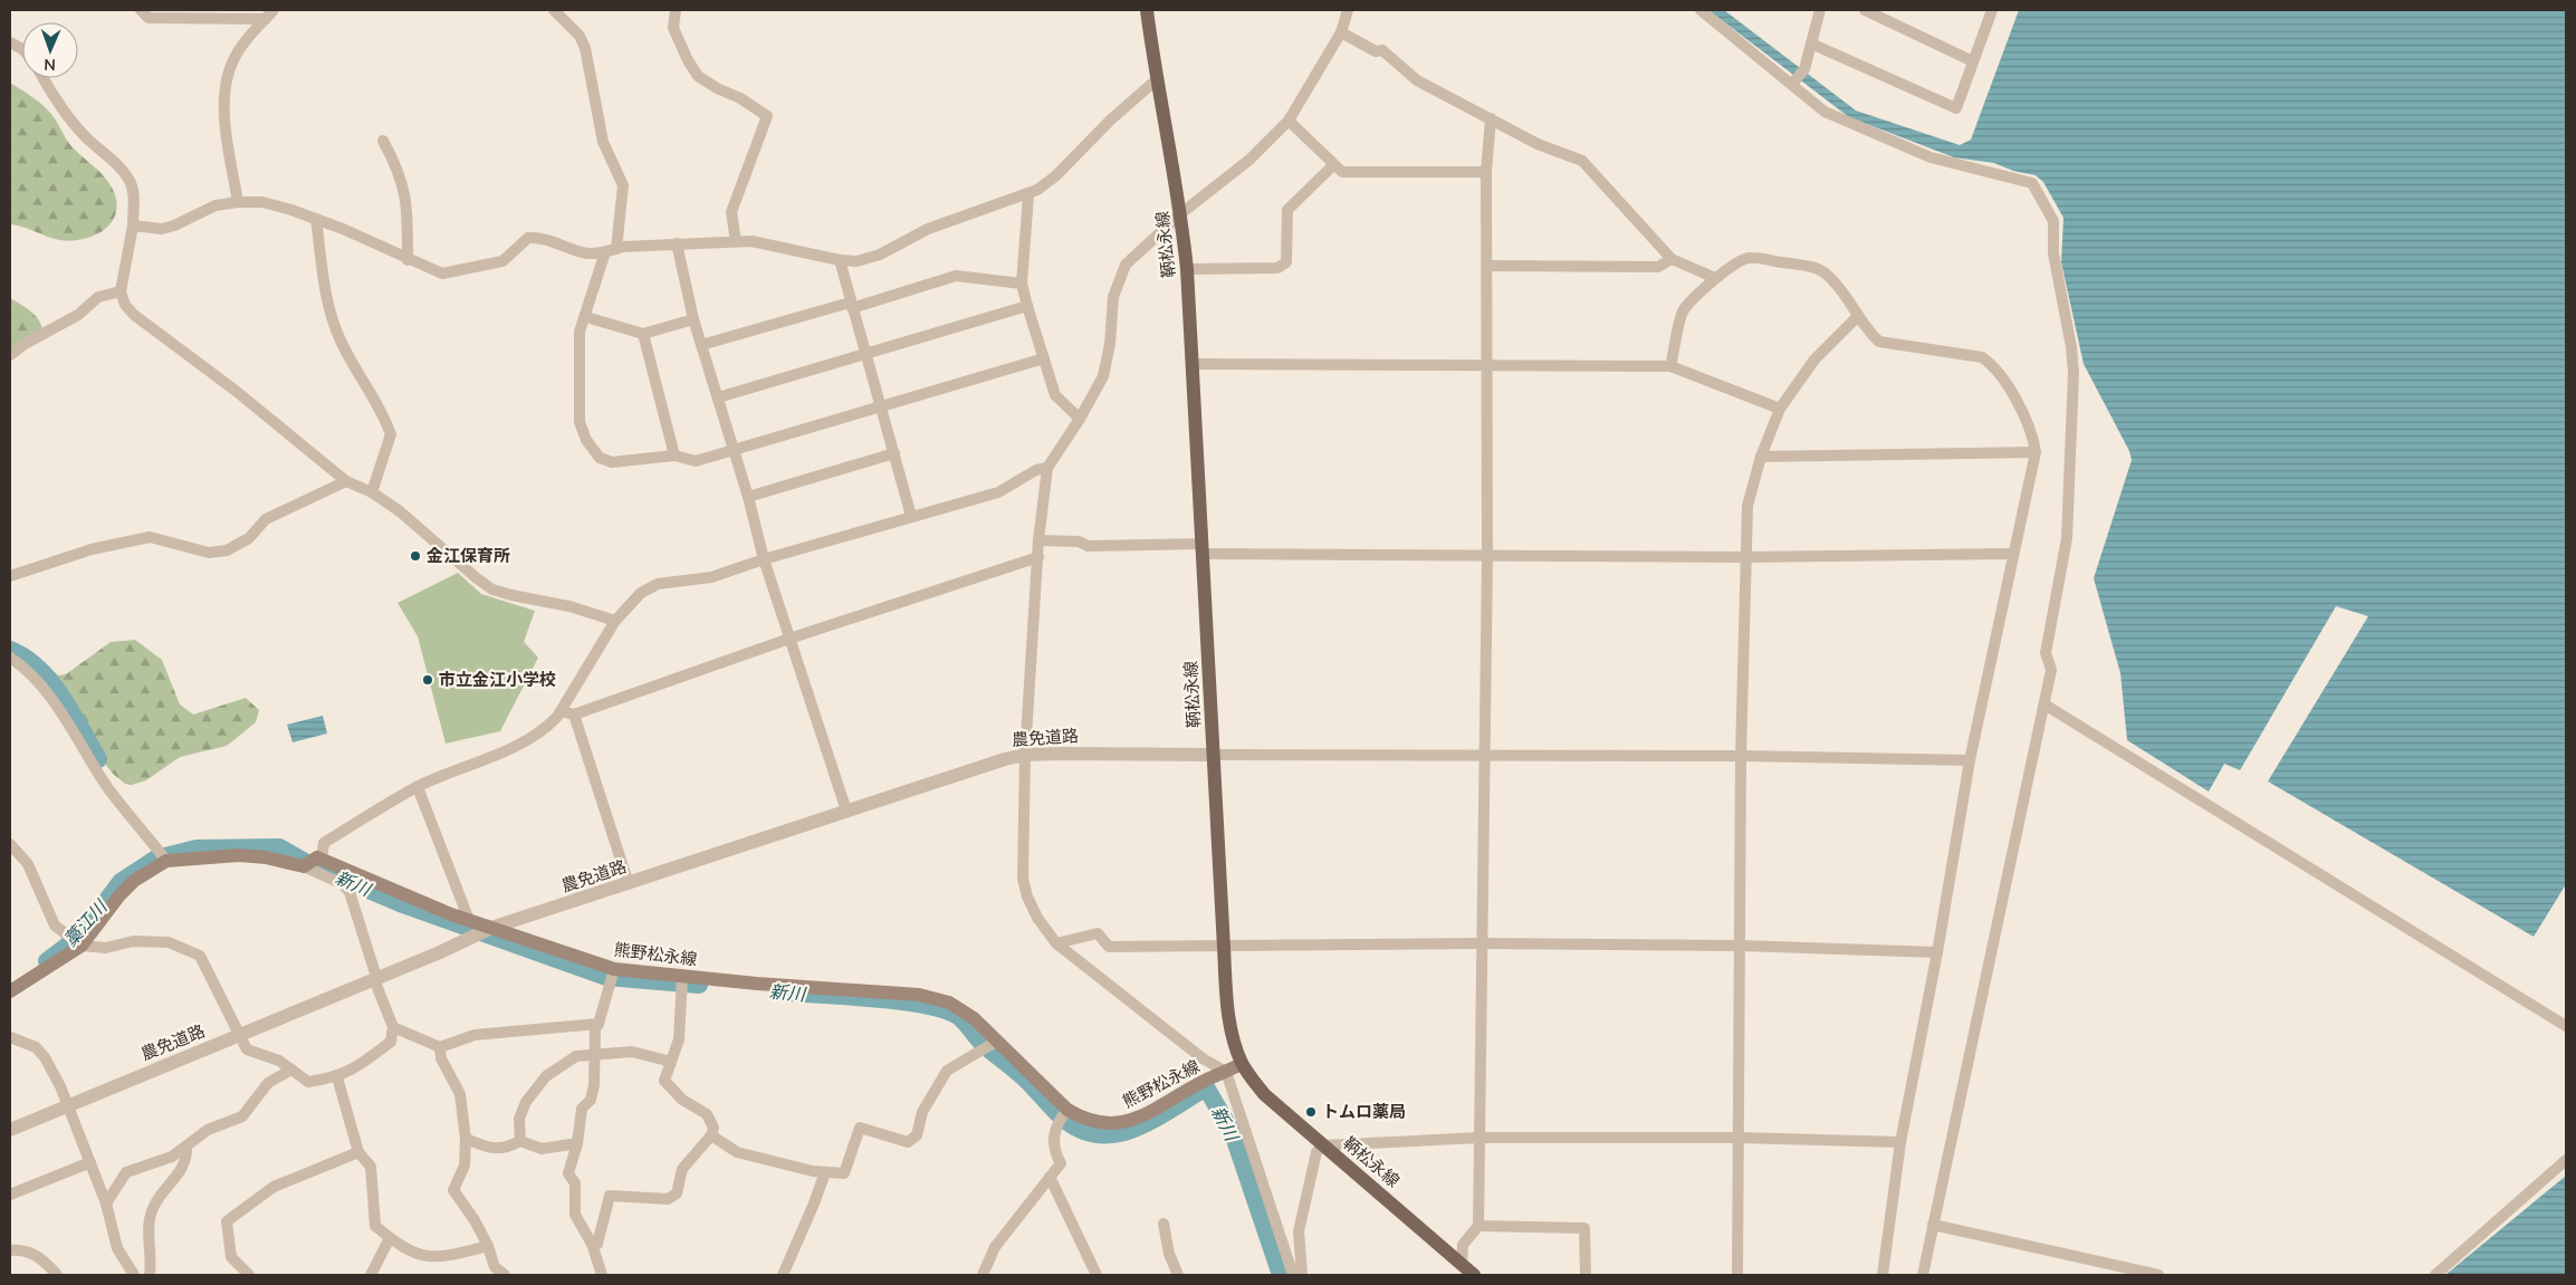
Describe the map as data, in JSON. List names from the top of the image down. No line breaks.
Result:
{"streets":{"main road":["鞆松永線","熊野松永線"],"street":["農免道路"]},"crossings":[["鞆松永線","農免道路"],["鞆松永線","熊野松永線"],["農免道路","熊野松永線"]],"water":["新川","藁江川"],"places":["金江保育所","市立金江小学校","トムロ薬局"],"north":"bottom"}
